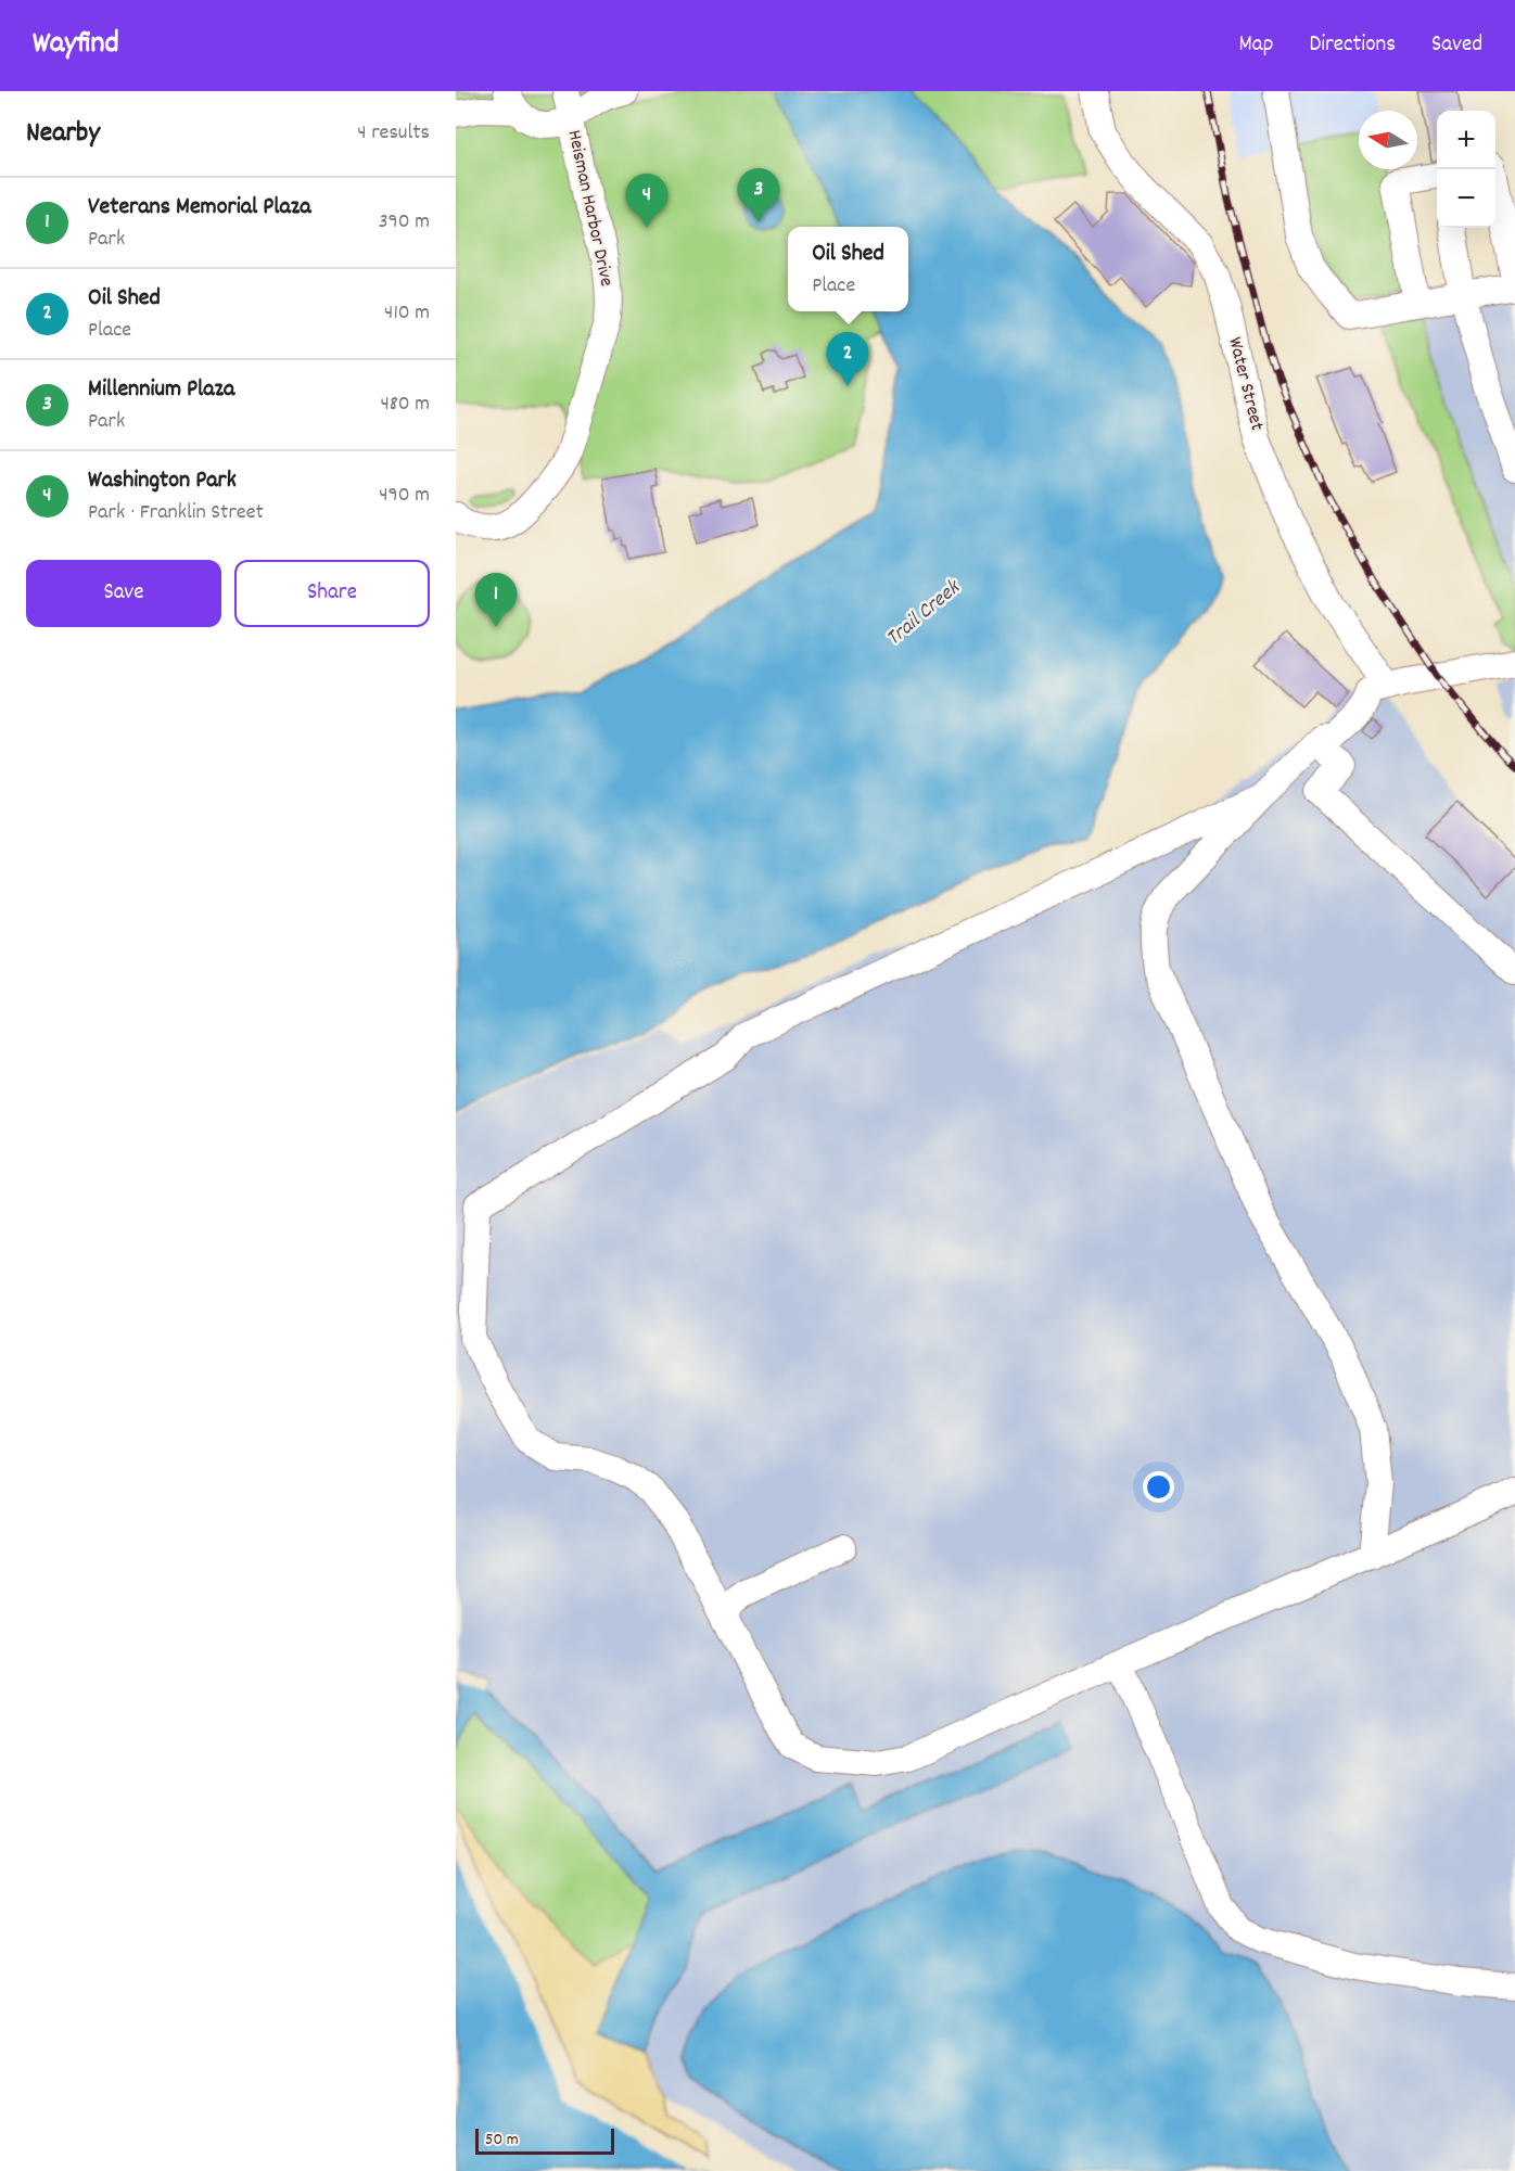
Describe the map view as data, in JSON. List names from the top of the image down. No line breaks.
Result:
{"streets":{"street":["Heisman Harbor Drive","Water Street"]},"water":["Trail Creek"],"scale_bar":"50 m","north":"left","page":{"header":"Wayfind","nav":["Map","Directions","Saved"],"heading":["Nearby","4 results"],"map_buttons":["+","−"],"pins":["3","4","2","1"],"list":[{"mark":"1","name":"Veterans Memorial Plaza","note":"Park","value":"390 m"},{"mark":"2","name":"Oil Shed","note":"Place","value":"410 m"},{"mark":"3","name":"Millennium Plaza","note":"Park","value":"480 m"},{"mark":"4","name":"Washington Park","note":"Park · Franklin Street","value":"490 m"}],"popup":["Oil Shed","Place"],"buttons":["Save","Share"],"scale":"50 m"}}
